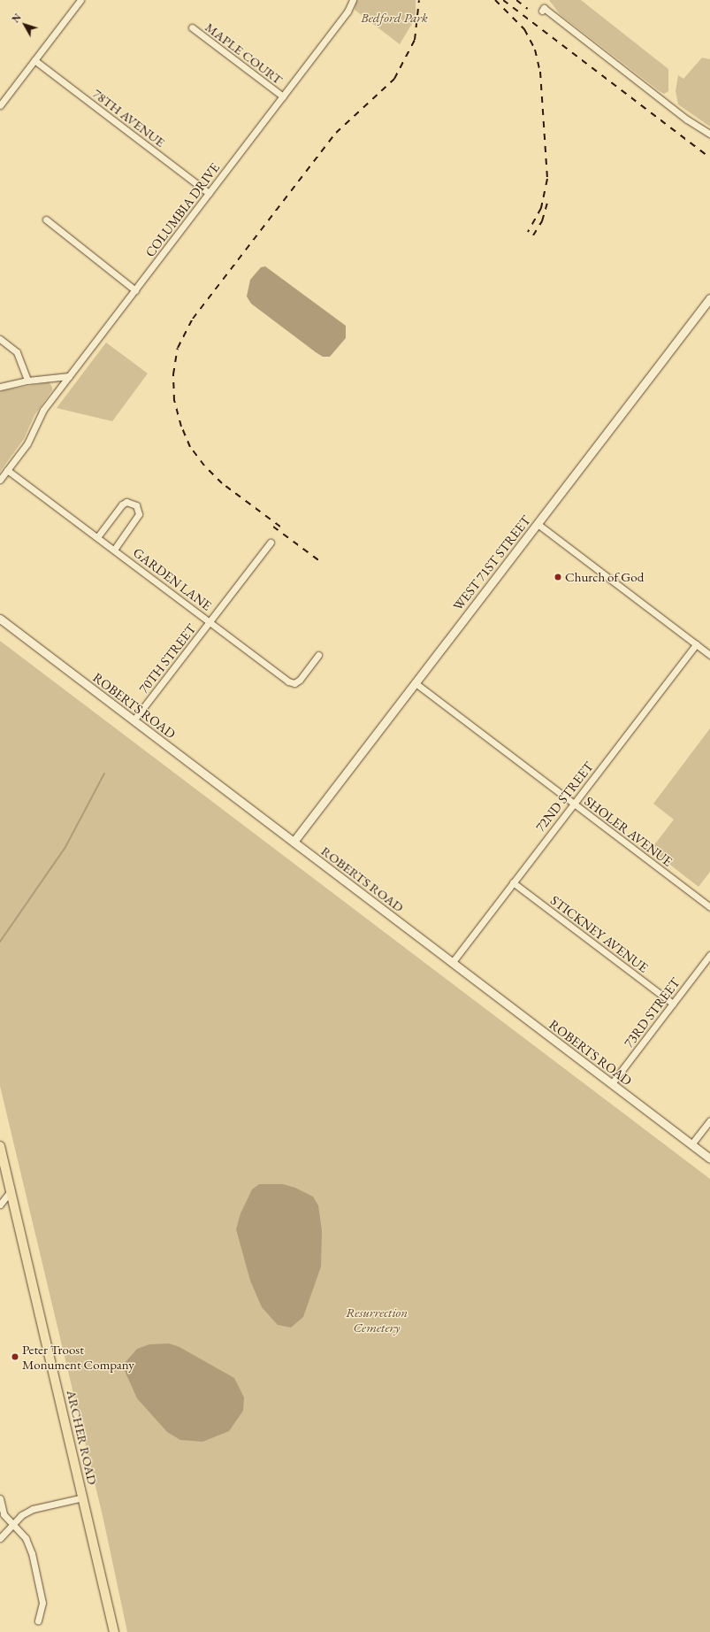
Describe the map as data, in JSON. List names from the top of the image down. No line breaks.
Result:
{"streets":{"main road":["ARCHER ROAD"],"street":["MAPLE COURT","78TH AVENUE","COLUMBIA DRIVE","WEST 71ST STREET","GARDEN LANE","70TH STREET","ROBERTS ROAD","72ND STREET","SHOLER AVENUE","STICKNEY AVENUE","73RD STREET"]},"crossings":[["MAPLE COURT","COLUMBIA DRIVE"],["78TH AVENUE","COLUMBIA DRIVE"],["WEST 71ST STREET","ROBERTS ROAD"],["WEST 71ST STREET","SHOLER AVENUE"],["GARDEN LANE","70TH STREET"],["70TH STREET","ROBERTS ROAD"],["ROBERTS ROAD","72ND STREET"],["ROBERTS ROAD","73RD STREET"],["72ND STREET","SHOLER AVENUE"],["72ND STREET","STICKNEY AVENUE"],["STICKNEY AVENUE","73RD STREET"]],"parks":["Bedford Park","Resurrection Cemetery"],"places":["Church of God","Peter Troost Monument Company"],"north":"top left"}
